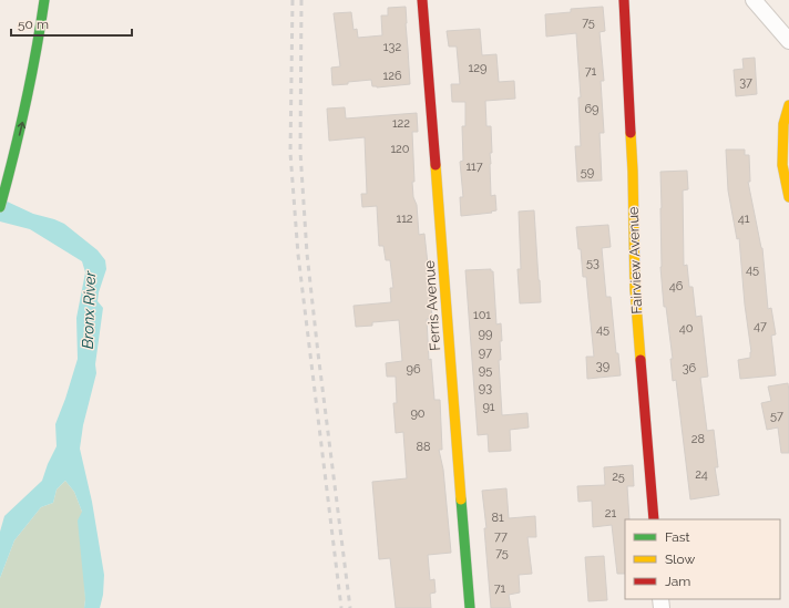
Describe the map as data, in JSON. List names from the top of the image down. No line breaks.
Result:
{"streets":{"main road":["Fairview Avenue","Ferris Avenue"]},"water":["Bronx River"],"house_numbers":["75","132","129","71","126","37","69","122","120","117","59","112","41","53","45","46","101","47","40","45","99","97","39","36","96","95","93","91","90","57","28","88","24","25","21","81","77","75","71"],"legend":["Fast","Slow","Jam"],"scale_bar":"50 m"}
